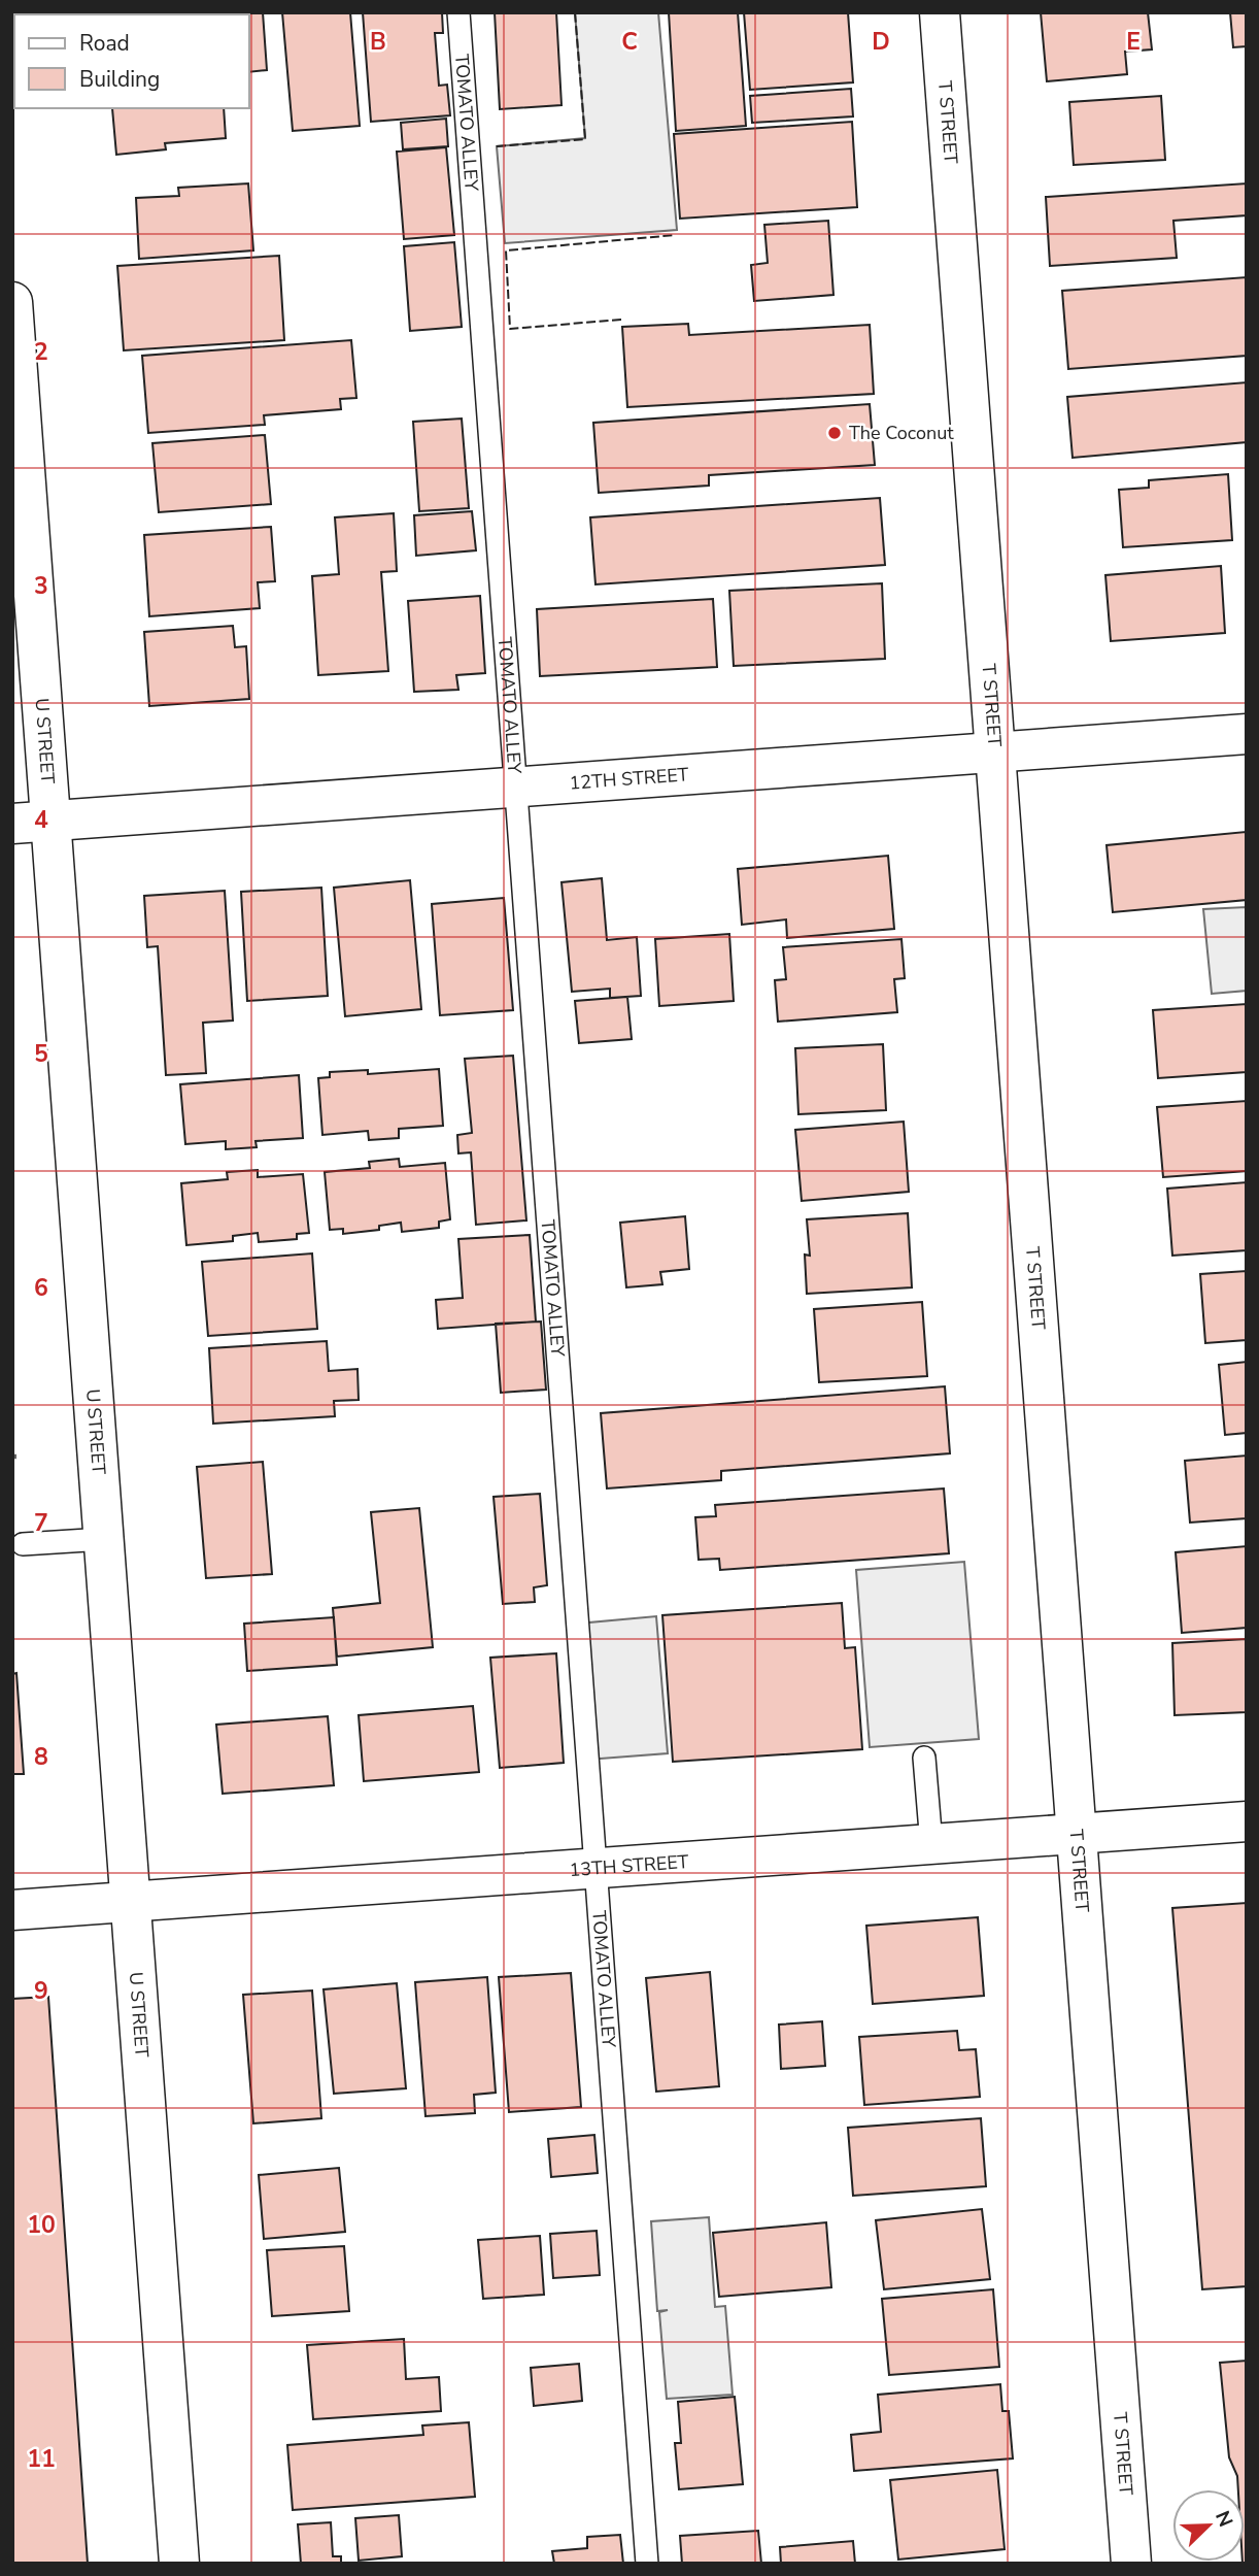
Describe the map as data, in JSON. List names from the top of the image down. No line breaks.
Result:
{"streets":{"street":["T STREET","U STREET","12TH STREET","13TH STREET"],"lane":["TOMATO ALLEY"]},"crossings":[["TOMATO ALLEY","12TH STREET"],["TOMATO ALLEY","13TH STREET"],["T STREET","12TH STREET"],["T STREET","13TH STREET"],["U STREET","12TH STREET"],["U STREET","13TH STREET"]],"places":["The Coconut"],"legend":["Road","Building"],"north":"top right","grid":{"columns":["B","C","D","E"],"rows":["2","3","4","5","6","7","8","9","10","11"]}}
